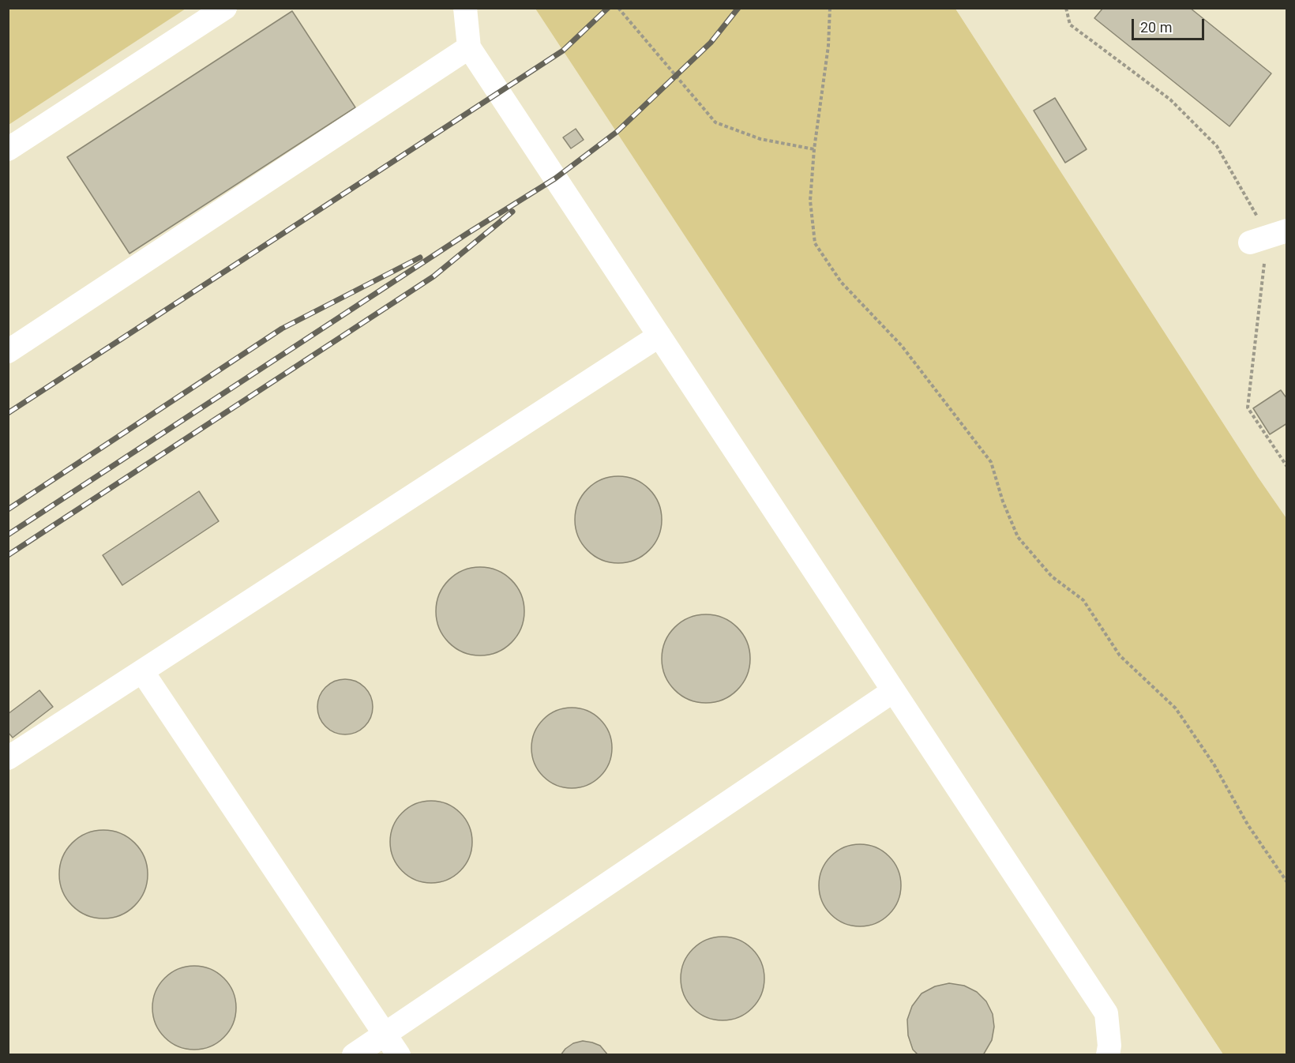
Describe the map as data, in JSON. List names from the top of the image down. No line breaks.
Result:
{"scale_bar":"20 m"}
